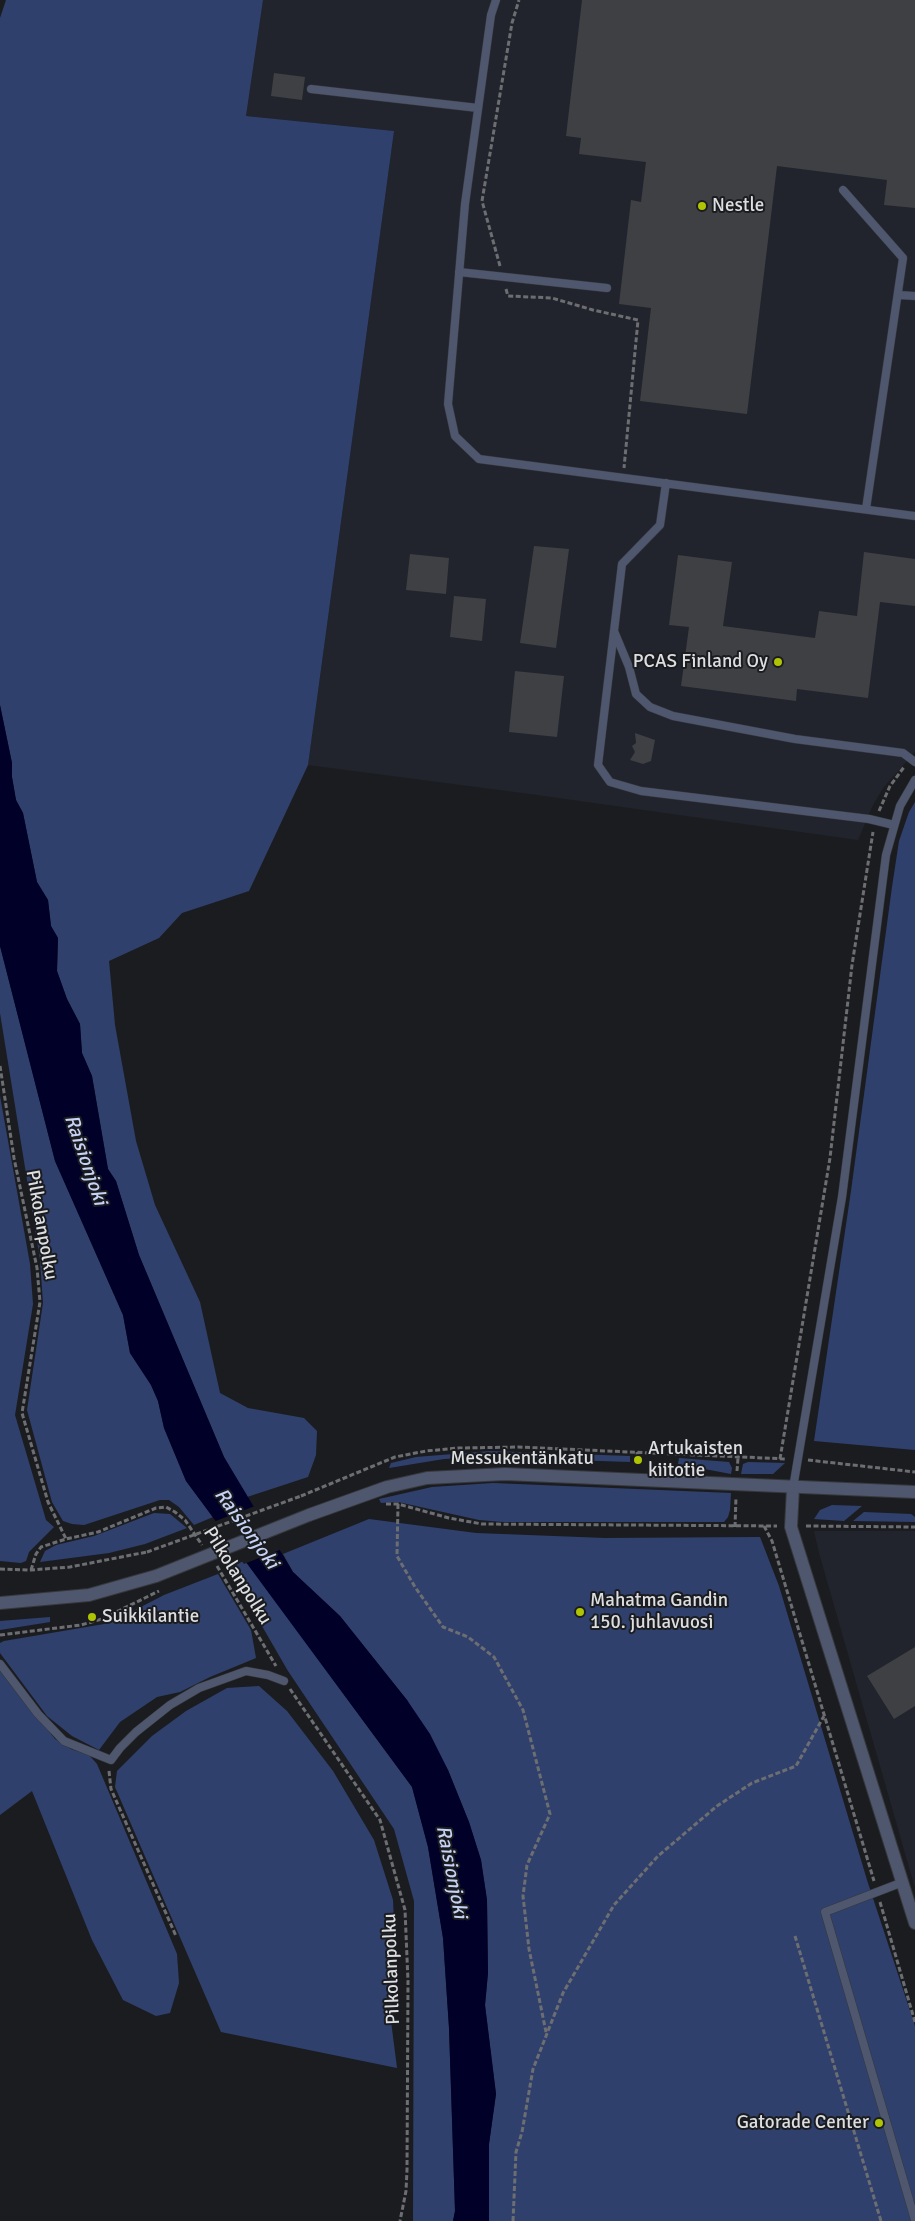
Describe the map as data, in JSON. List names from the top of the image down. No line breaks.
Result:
{"streets":{"street":["Messukentänkatu"],"path":["Pilkolanpolku"]},"water":["Raisionjoki"],"places":["Nestle","PCAS Finland Oy","Artukaisten kiitotie","Mahatma Gandin 150. juhlavuosi","Suikkilantie","Gatorade Center"]}
